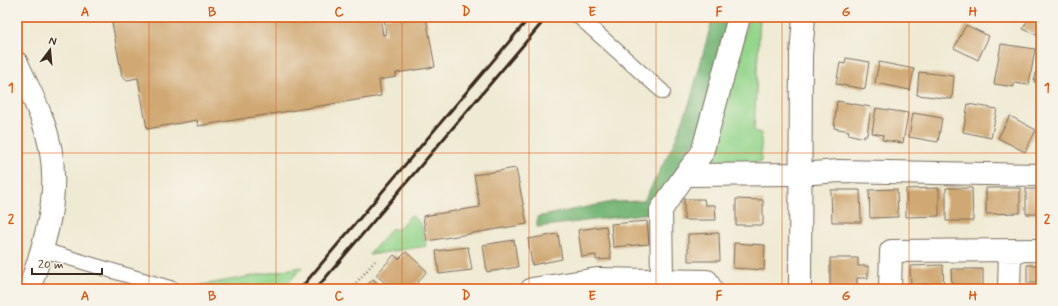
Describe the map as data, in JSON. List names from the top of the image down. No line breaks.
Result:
{"scale_bar":"20 m","north":"top","grid":{"columns":["A","B","C","D","E","F","G","H"],"rows":["1","2"]}}
